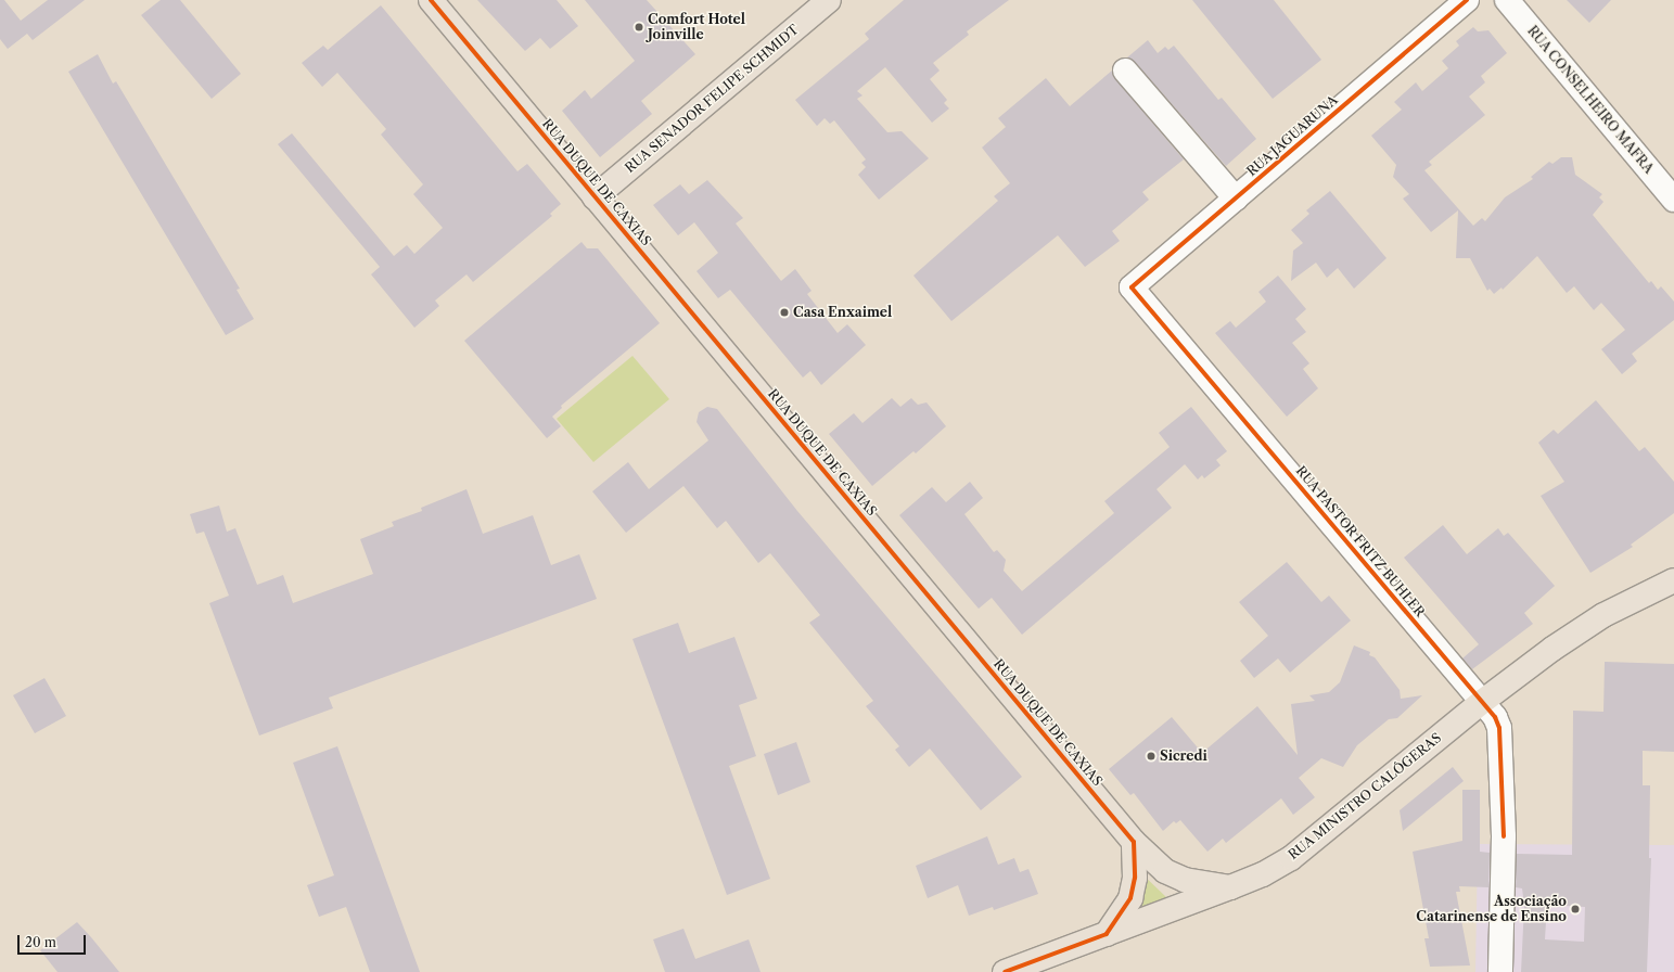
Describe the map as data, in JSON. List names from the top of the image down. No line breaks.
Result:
{"streets":{"main road":["RUA SENADOR FELIPE SCHMIDT","RUA DUQUE DE CAXIAS","RUA MINISTRO CALÓGERAS"],"street":["RUA CONSELHEIRO MAFRA","RUA JAGUARUNA","RUA PASTOR FRITZ BUHLER"]},"crossings":[["RUA SENADOR FELIPE SCHMIDT","RUA DUQUE DE CAXIAS"],["RUA JAGUARUNA","RUA PASTOR FRITZ BUHLER"],["RUA DUQUE DE CAXIAS","RUA MINISTRO CALÓGERAS"],["RUA PASTOR FRITZ BUHLER","RUA MINISTRO CALÓGERAS"]],"places":["Comfort Hotel Joinville","Casa Enxaimel","Sicredi","Associação Catarinense de Ensino"],"scale_bar":"20 m"}
